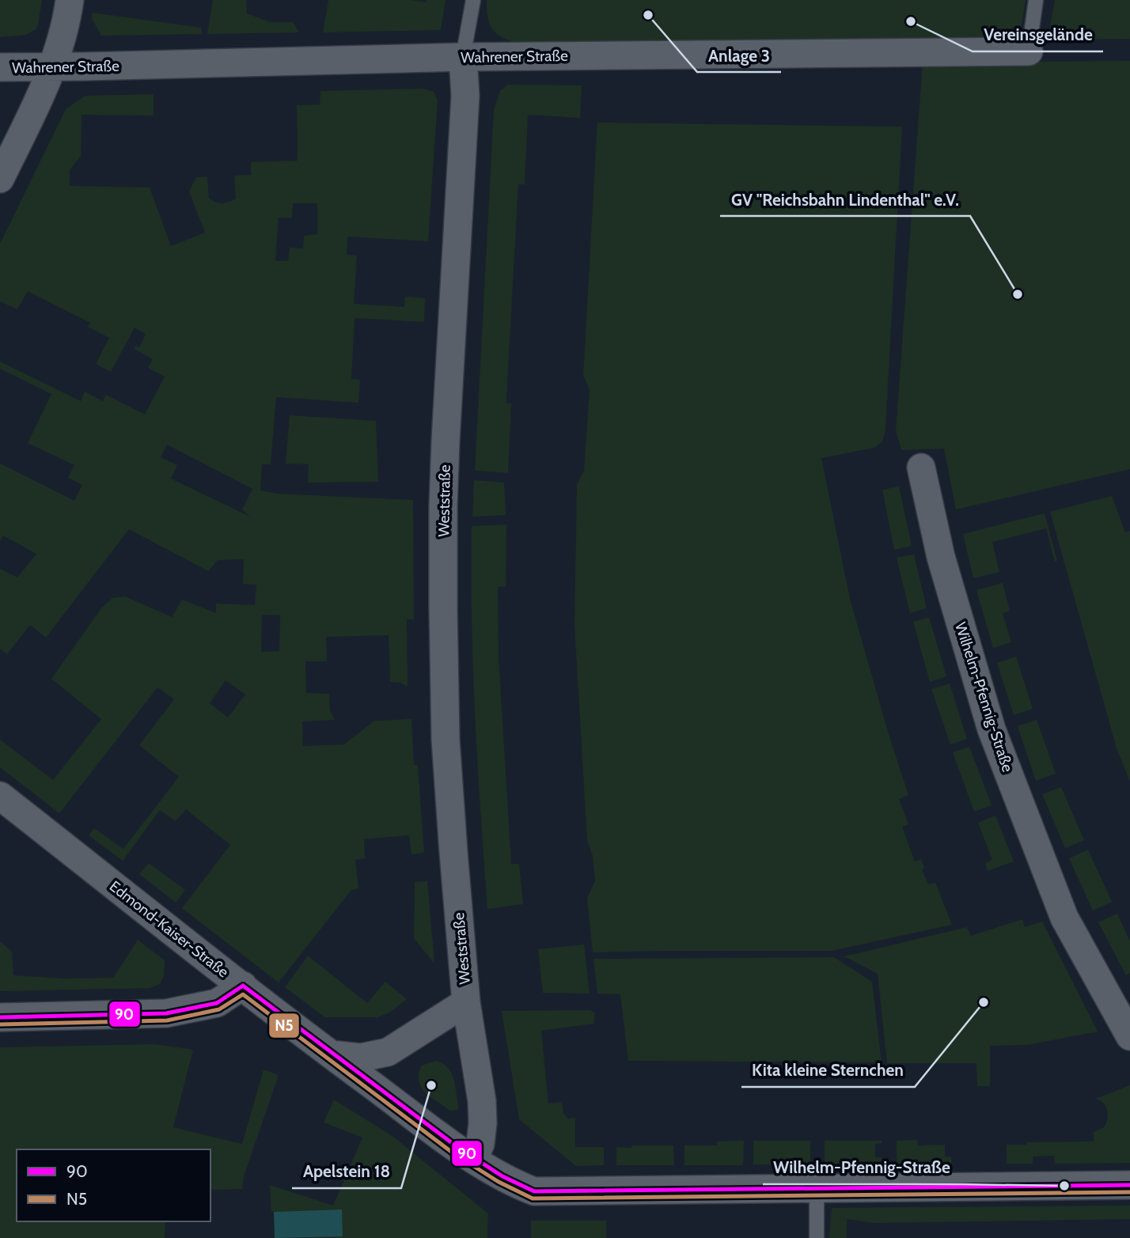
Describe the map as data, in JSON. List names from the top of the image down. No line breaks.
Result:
{"streets":{"street":["Wahrener Straße","Weststraße","Wilhelm-Pfennig-Straße","Edmond-Kaiser-Straße"]},"crossings":[["Wahrener Straße","Weststraße"],["Weststraße","Edmond-Kaiser-Straße"]],"places":["Anlage 3","Vereinsgelände","GV \"Reichsbahn Lindenthal\" e.V.","Kita kleine Sternchen","Apelstein 18","Wilhelm-Pfennig-Straße"],"lines":["transit line 90","transit line N5"],"legend":["90","N5"]}
